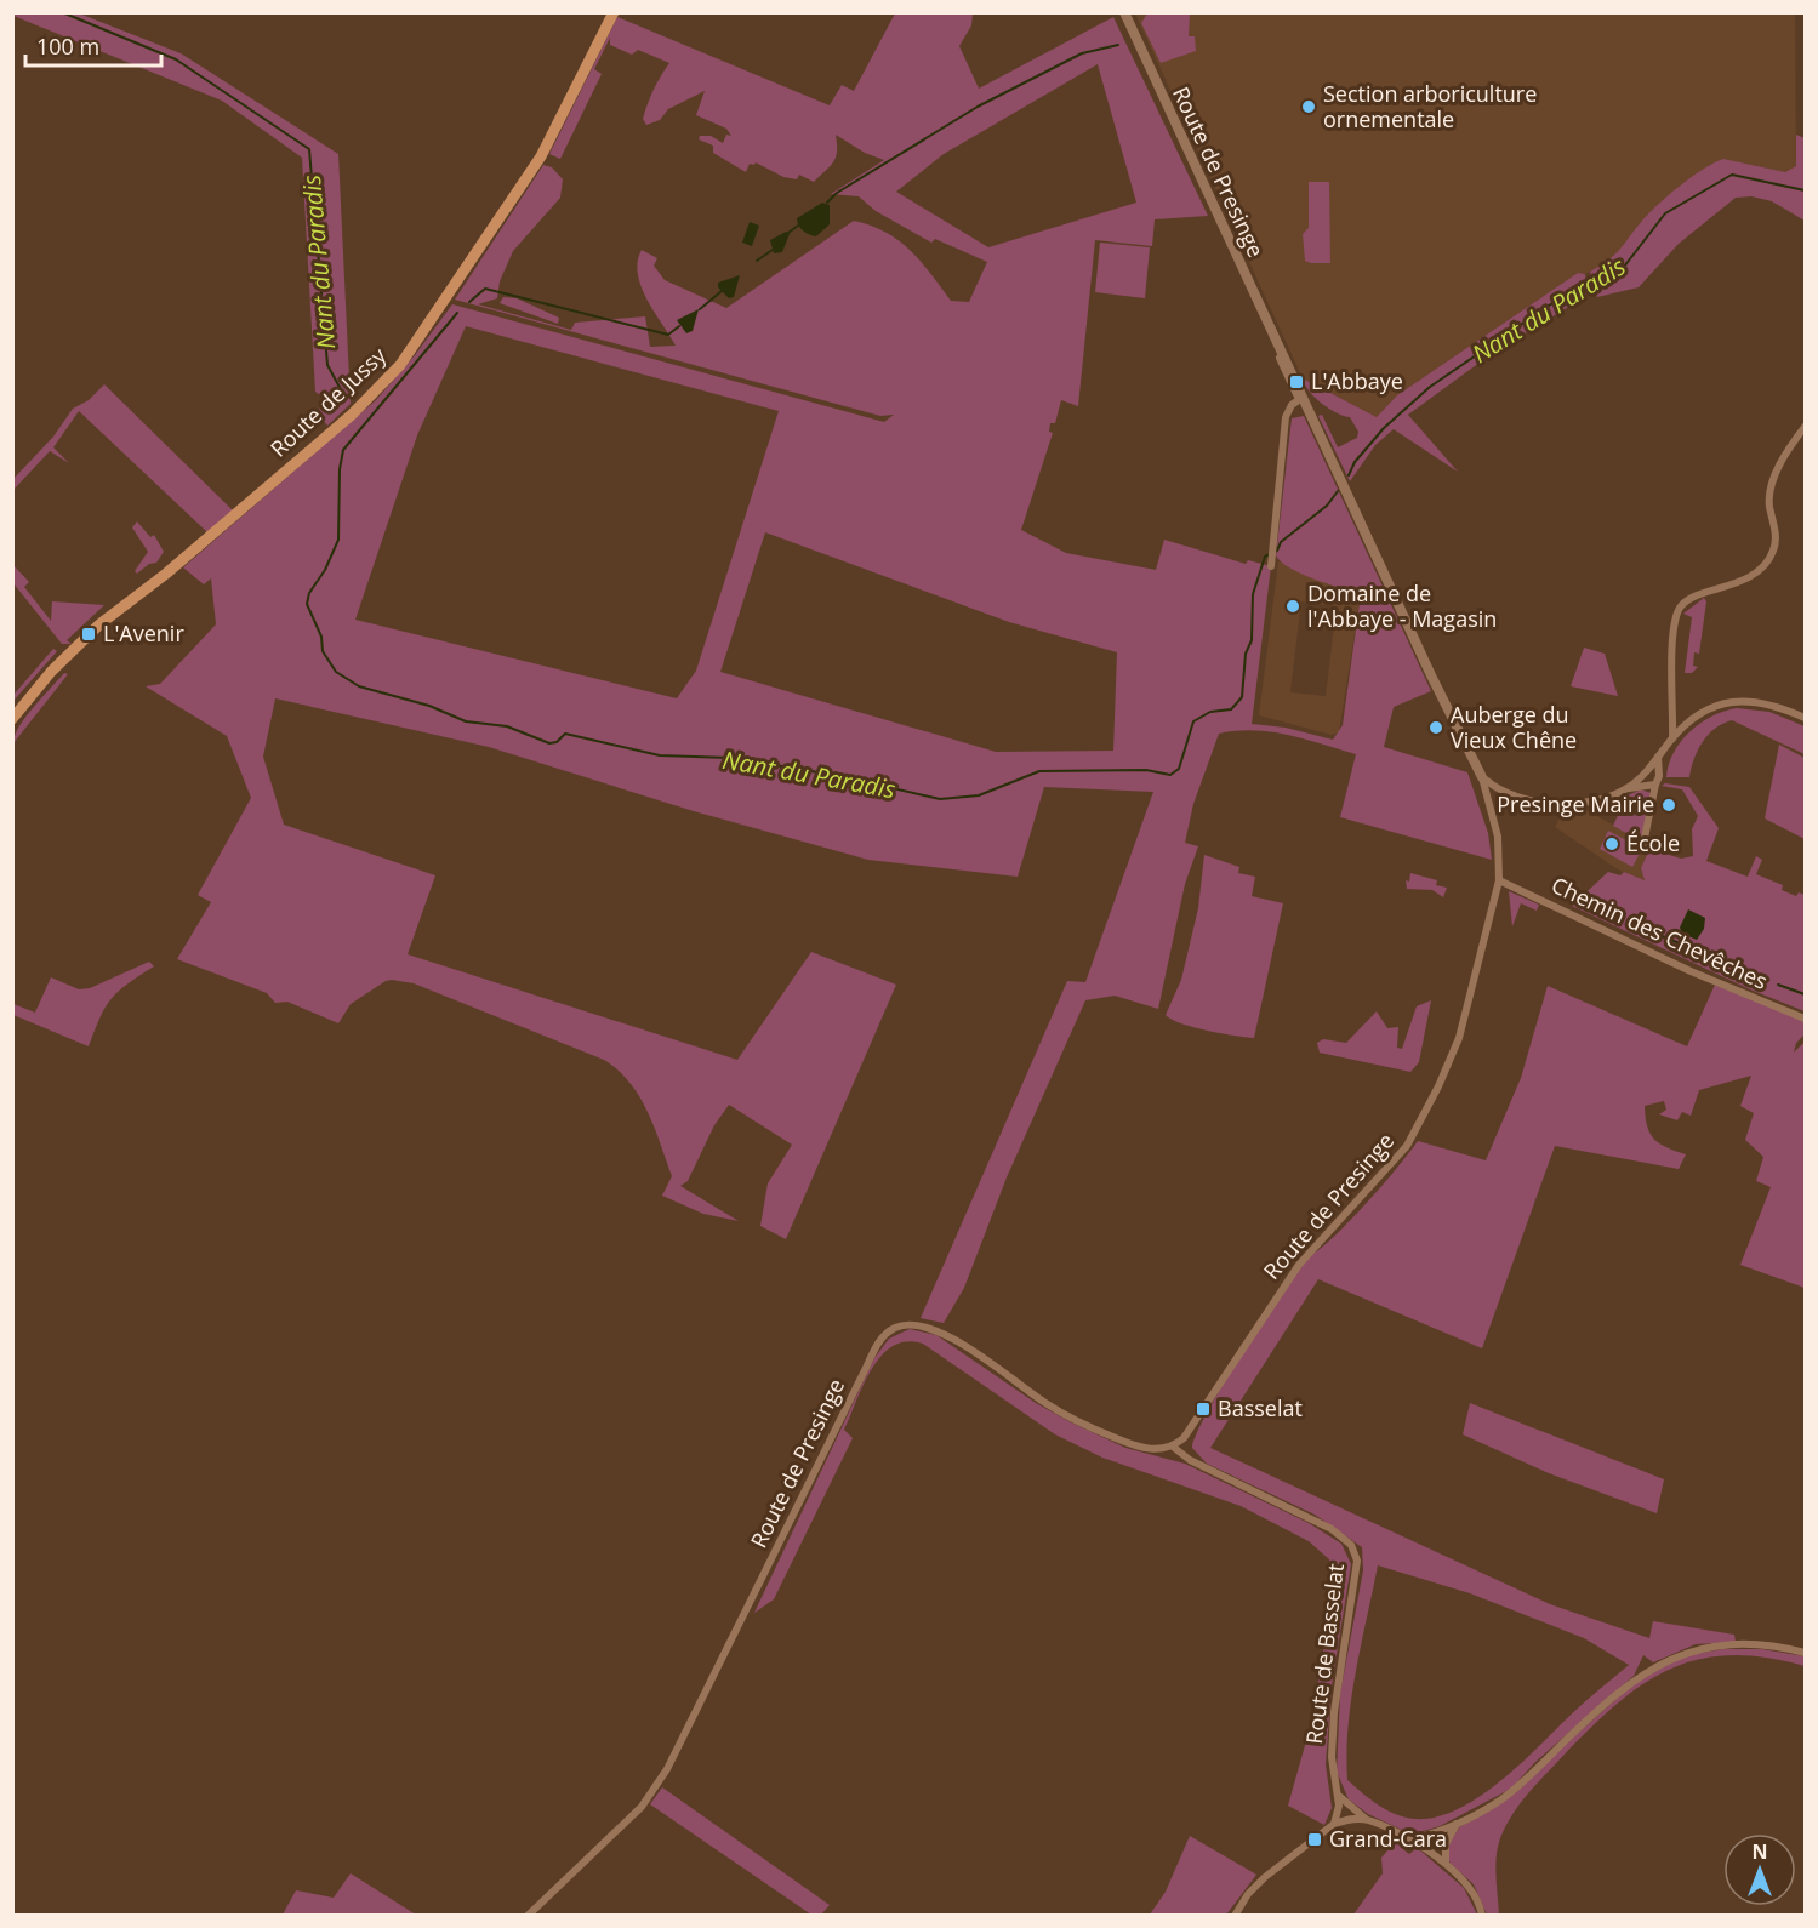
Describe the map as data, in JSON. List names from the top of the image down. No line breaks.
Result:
{"streets":{"main road":["Route de Jussy"],"street":["Route de Presinge","Chemin des Chevêches","Route de Basselat"]},"crossings":[["Route de Presinge","Chemin des Chevêches"],["Route de Presinge","Route de Basselat"]],"water":["Nant du Paradis"],"places":{"other":["Section arboriculture ornementale","Domaine de l'Abbaye - Magasin","Auberge du Vieux Chêne","Presinge Mairie","École"],"transit":["L'Abbaye","L'Avenir","Basselat","Grand-Cara"]},"scale_bar":"100 m","north":"top"}
